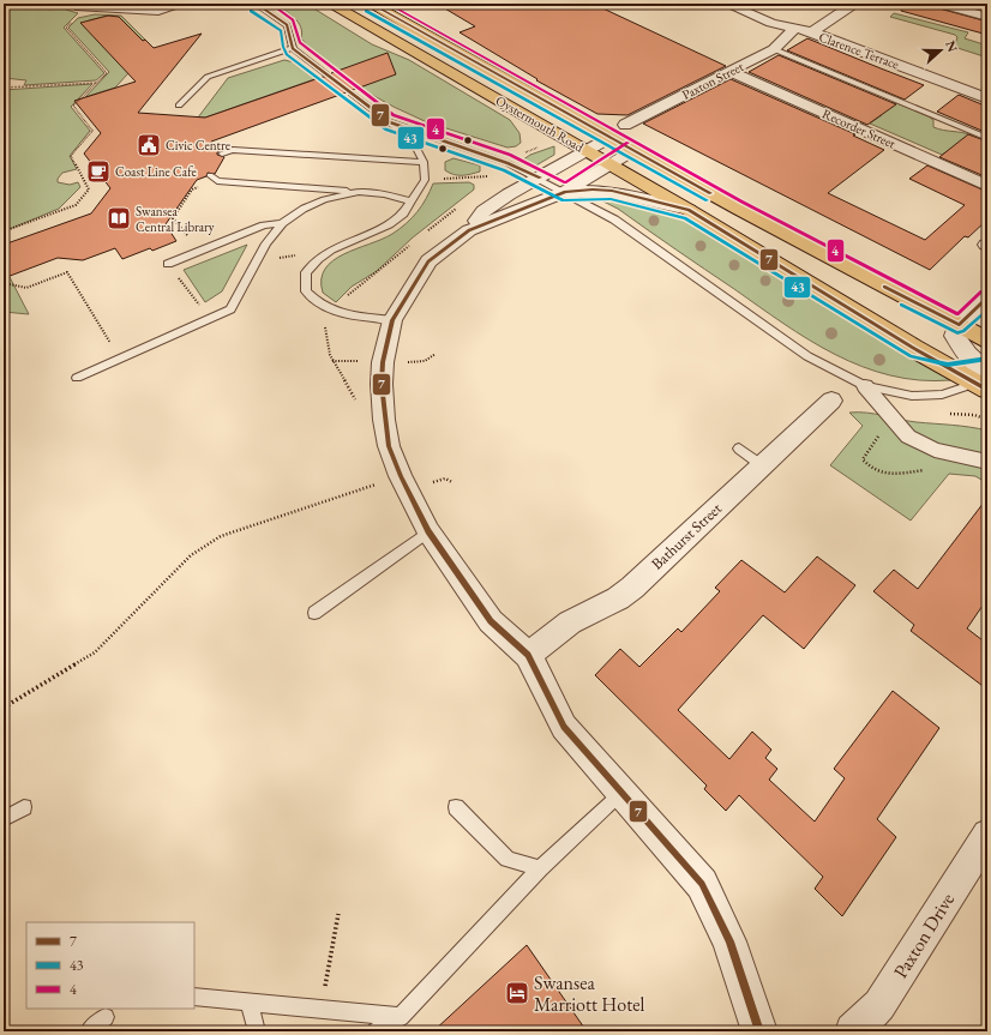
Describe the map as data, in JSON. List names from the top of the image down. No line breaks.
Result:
{"streets":{"main road":["Oystermouth Road"],"street":["Clarence Terrace","Paxton Street","Recorder Street","Bathurst Street","Paxton Drive"]},"crossings":[["Clarence Terrace","Paxton Street"],["Paxton Street","Recorder Street"]],"places":{"public building":["Civic Centre"],"cafe":["Coast Line Cafe"],"library":["Swansea Central Library"],"hotel":["Swansea Marriott Hotel"]},"lines":["transit line 7","transit line 4","transit line 43"],"legend":["7","43","4"],"north":"right"}
